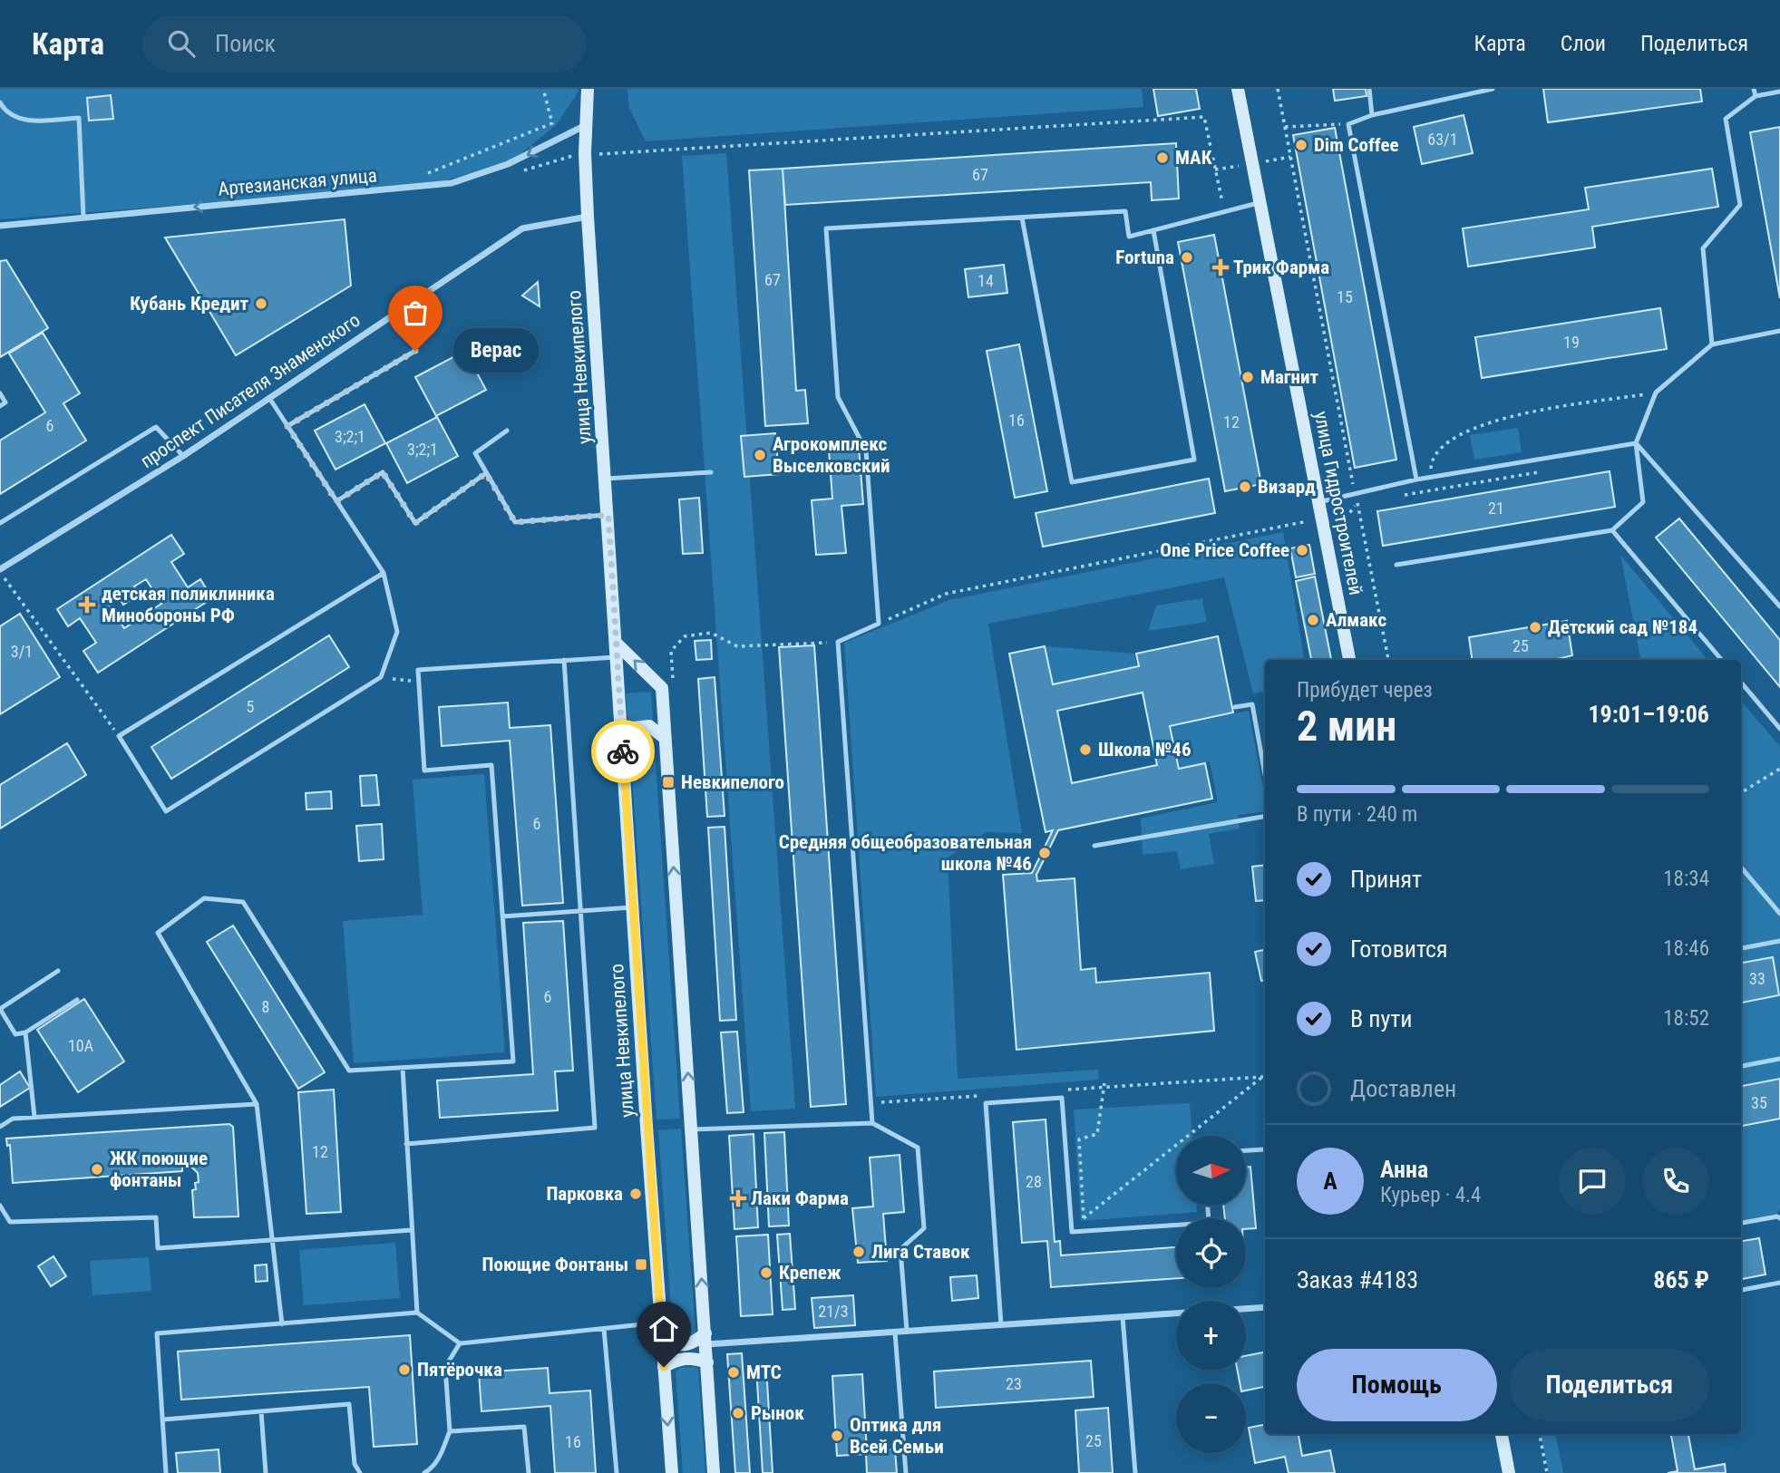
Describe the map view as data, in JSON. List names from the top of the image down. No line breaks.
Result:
{"streets":{"street":["Артезианская улица","улица Невкипелого","проспект Писателя Знаменского","улица Гидростроителей"]},"crossings":[["Артезианская улица","улица Невкипелого"],["улица Невкипелого","проспект Писателя Знаменского"]],"one_way":["Артезианская улица"],"places":{"other":["Dim Coffee","МАК","Fortuna","Кубань Кредит","Верас","Магнит","Агрокомплекс Выселковский","Визард","One Price Coffee","Алмакс","Детский сад №184","Школа №46","Средняя общеобразовательная школа №46","ЖК поющие фонтаны","Парковка","Лига Ставок","Крепеж","Пятёрочка","МТС","Рынок","Оптика для Всей Семьи"],"health":["Трик Фарма","детская поликлиника Минобороны РФ","Лаки Фарма"],"transit":["Невкипелого","Поющие Фонтаны"]},"house_numbers":["63/1","67","67","14","15","19","16","12","6","3;2;1","3;2;1","21","25","3/1","5","6","33","6","8","10А","35","12","28","21/3","23","25","16"],"north":"right","page":{"header":"Карта","search":"Поиск","nav":["Карта","Слои","Поделиться"],"bubble":"Верас","heading":["2 мин","Прибудет через","19:01–19:06"],"panel":["Анна","Курьер · 4.4","Заказ #4183","865 ₽"],"bar":"В пути · 240 m","list":[["Принят","18:34"],["Готовится","18:46"],["В пути","18:52"],"Доставлен"],"map_buttons":["+","−"],"round":"А","buttons":["Помощь","Поделиться"]}}
